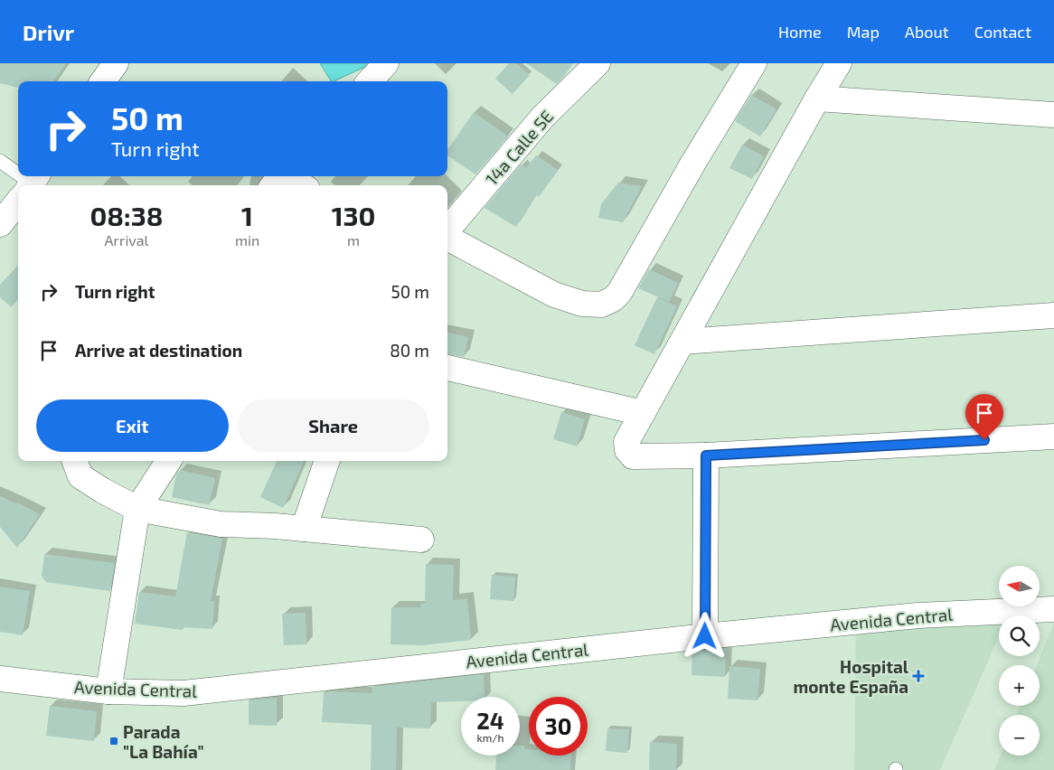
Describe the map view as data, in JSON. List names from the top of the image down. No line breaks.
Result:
{"streets":{"street":["14a Calle SE","Avenida Central"]},"places":{"health":["Hospital monte España"],"transit":["Parada \"La Bahía\""]},"north":"left","page":{"header":"Drivr","nav":["Home","Map","About","Contact"],"turn":["50 m","Turn right"],"eta":["08:38","Arrival","1","min","130","m"],"list":[{"name":"Turn right","value":"50 m"},{"name":"Arrive at destination","value":"80 m"}],"buttons":["Exit","Share"],"map_buttons":["+","−"],"speed":"24 km/h","limit":"30"}}
